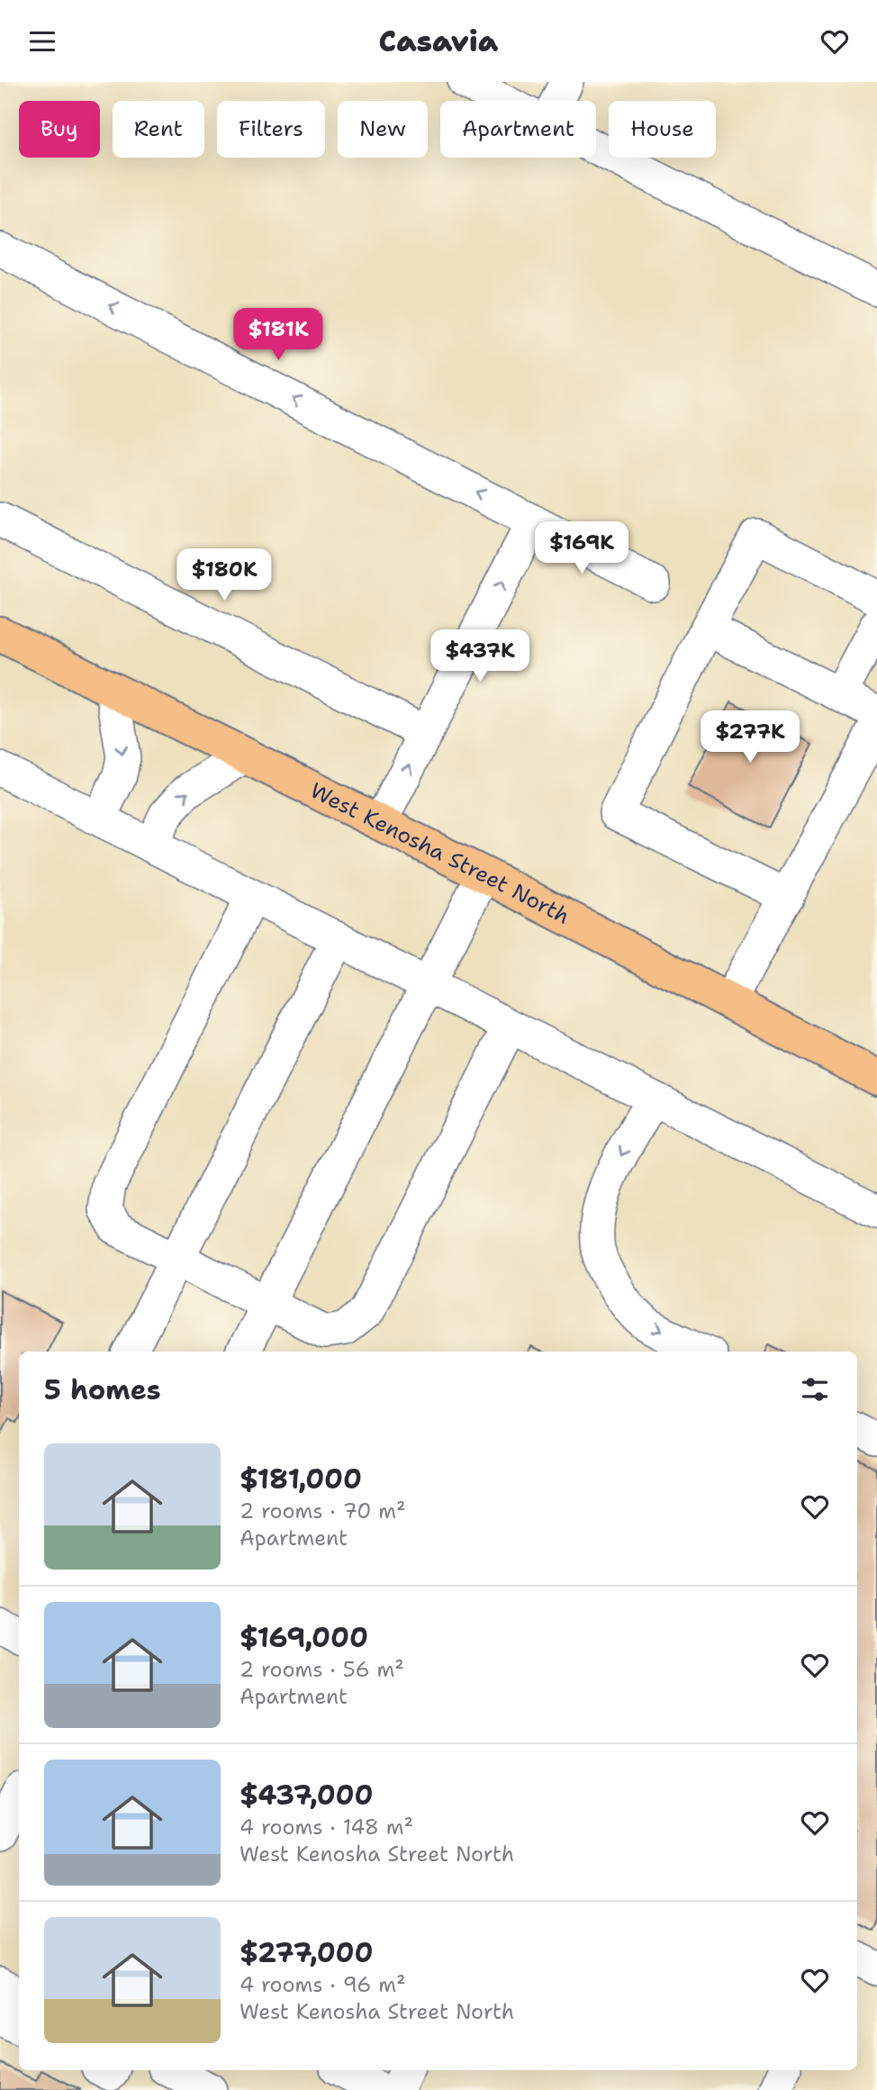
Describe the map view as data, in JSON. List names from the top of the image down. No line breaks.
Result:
{"streets":{"main road":["West Kenosha Street North"]},"page":{"header":"Casavia","chip":["Buy","Rent","Filters","New","Apartment","House"],"price":["$181K","$169K","$180K","$437K","$277K"],"heading":"5 homes","list":[{"name":"$181,000","note":"2 rooms · 70 m² · Apartment"},{"name":"$169,000","note":"2 rooms · 56 m² · Apartment"},{"name":"$437,000","note":"4 rooms · 148 m² · West Kenosha Street North"},{"name":"$277,000","note":"4 rooms · 96 m² · West Kenosha Street North"}]}}
